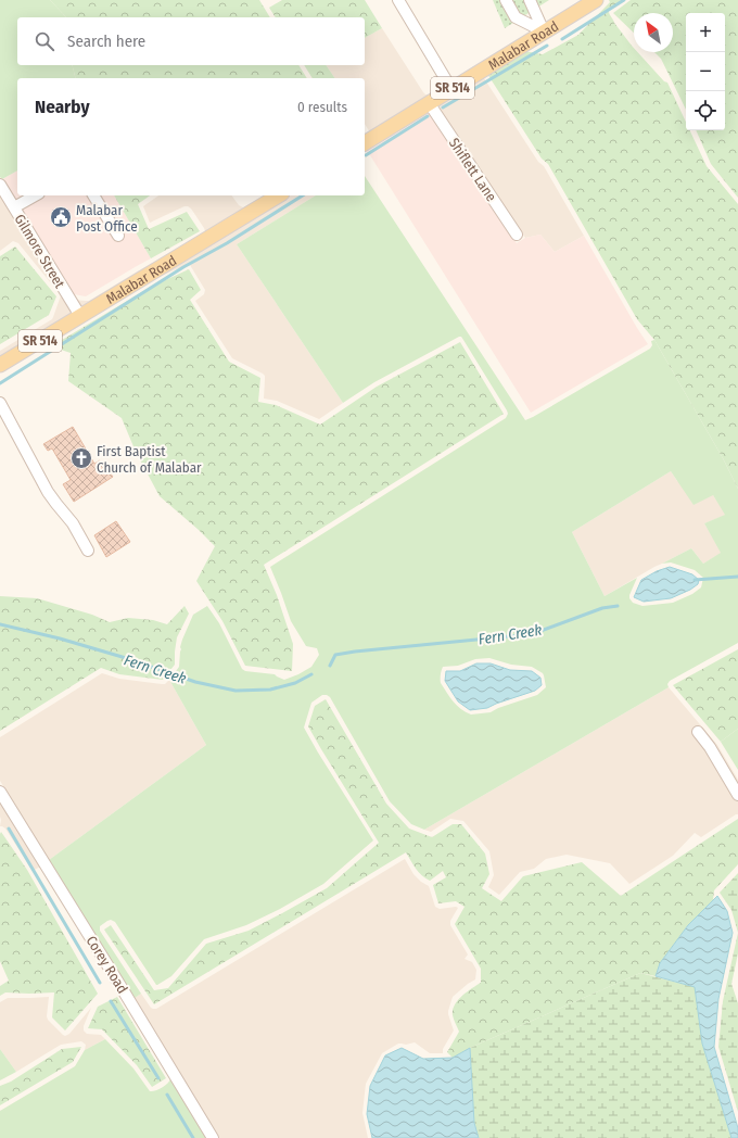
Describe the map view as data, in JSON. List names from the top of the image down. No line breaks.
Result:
{"streets":{"main road":["Malabar Road","SR 514"],"street":["Shiflett Lane","Gilmore Street","Corey Road"]},"crossings":[["Malabar Road","Shiflett Lane"],["Malabar Road","Gilmore Street"]],"water":["Fern Creek"],"places":{"public building":["Malabar Post Office"],"church":["First Baptist Church of Malabar"]},"north":"top left","page":{"map_buttons":["+","−"],"search":"Search here","heading":["Nearby","0 results"]}}
